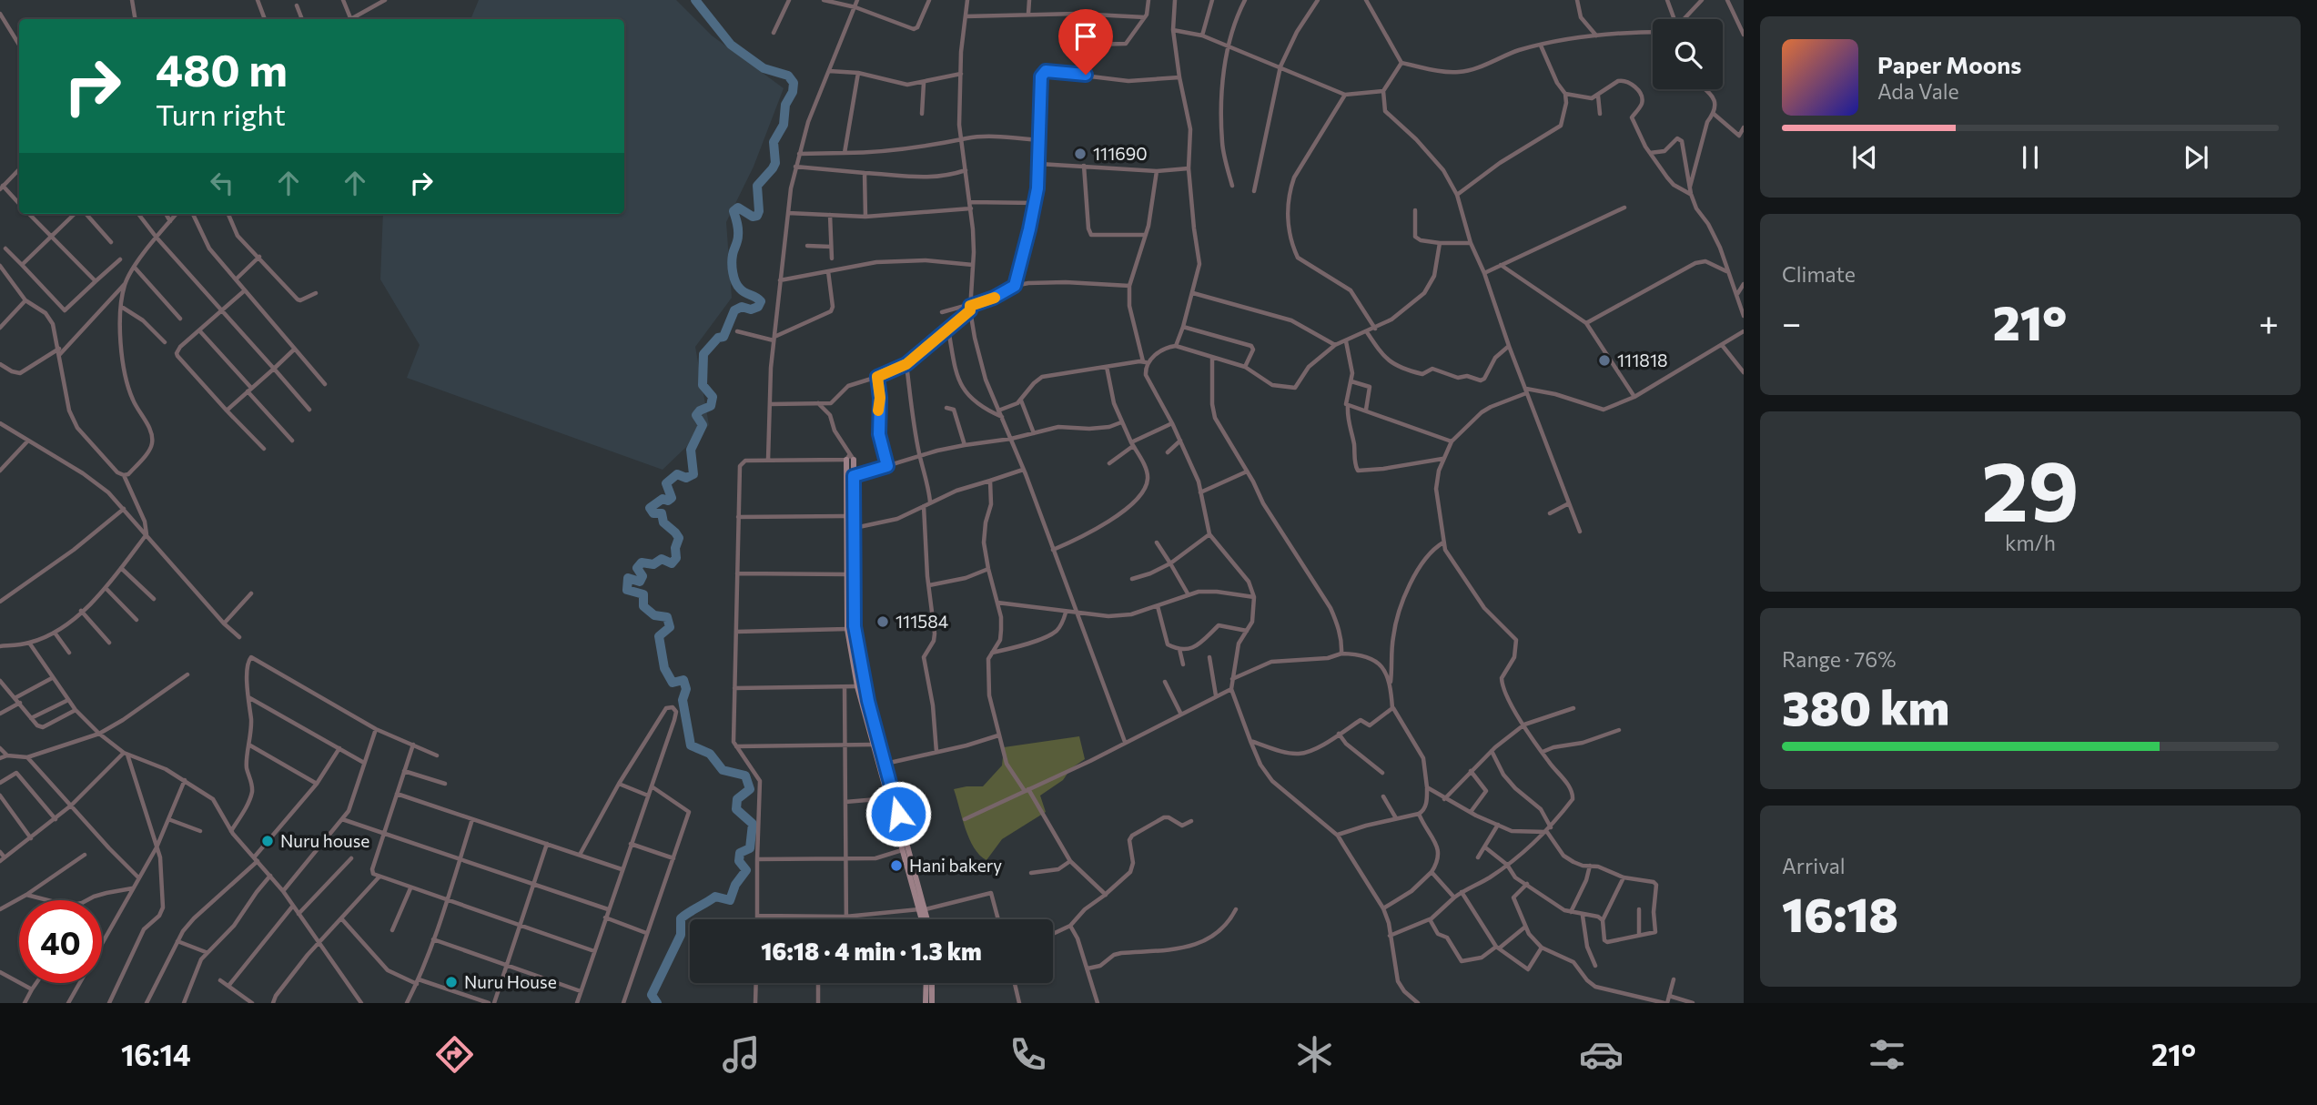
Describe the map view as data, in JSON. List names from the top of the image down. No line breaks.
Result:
{"places":["111690","111818","111584","Nuru house","Hani bakery","Nuru House"],"page":{"turn":["480 m","Turn right"],"song":["Paper Moons","Ada Vale"],"tile":["Climate",["29","km/h"],["Range · 76%","380 km"],["Arrival","16:18"]],"heat":["−","21°","+"],"limit":"40","trip":"16:18 · 4 min · 1.3 km","tabs":["16:14","21°"]}}
